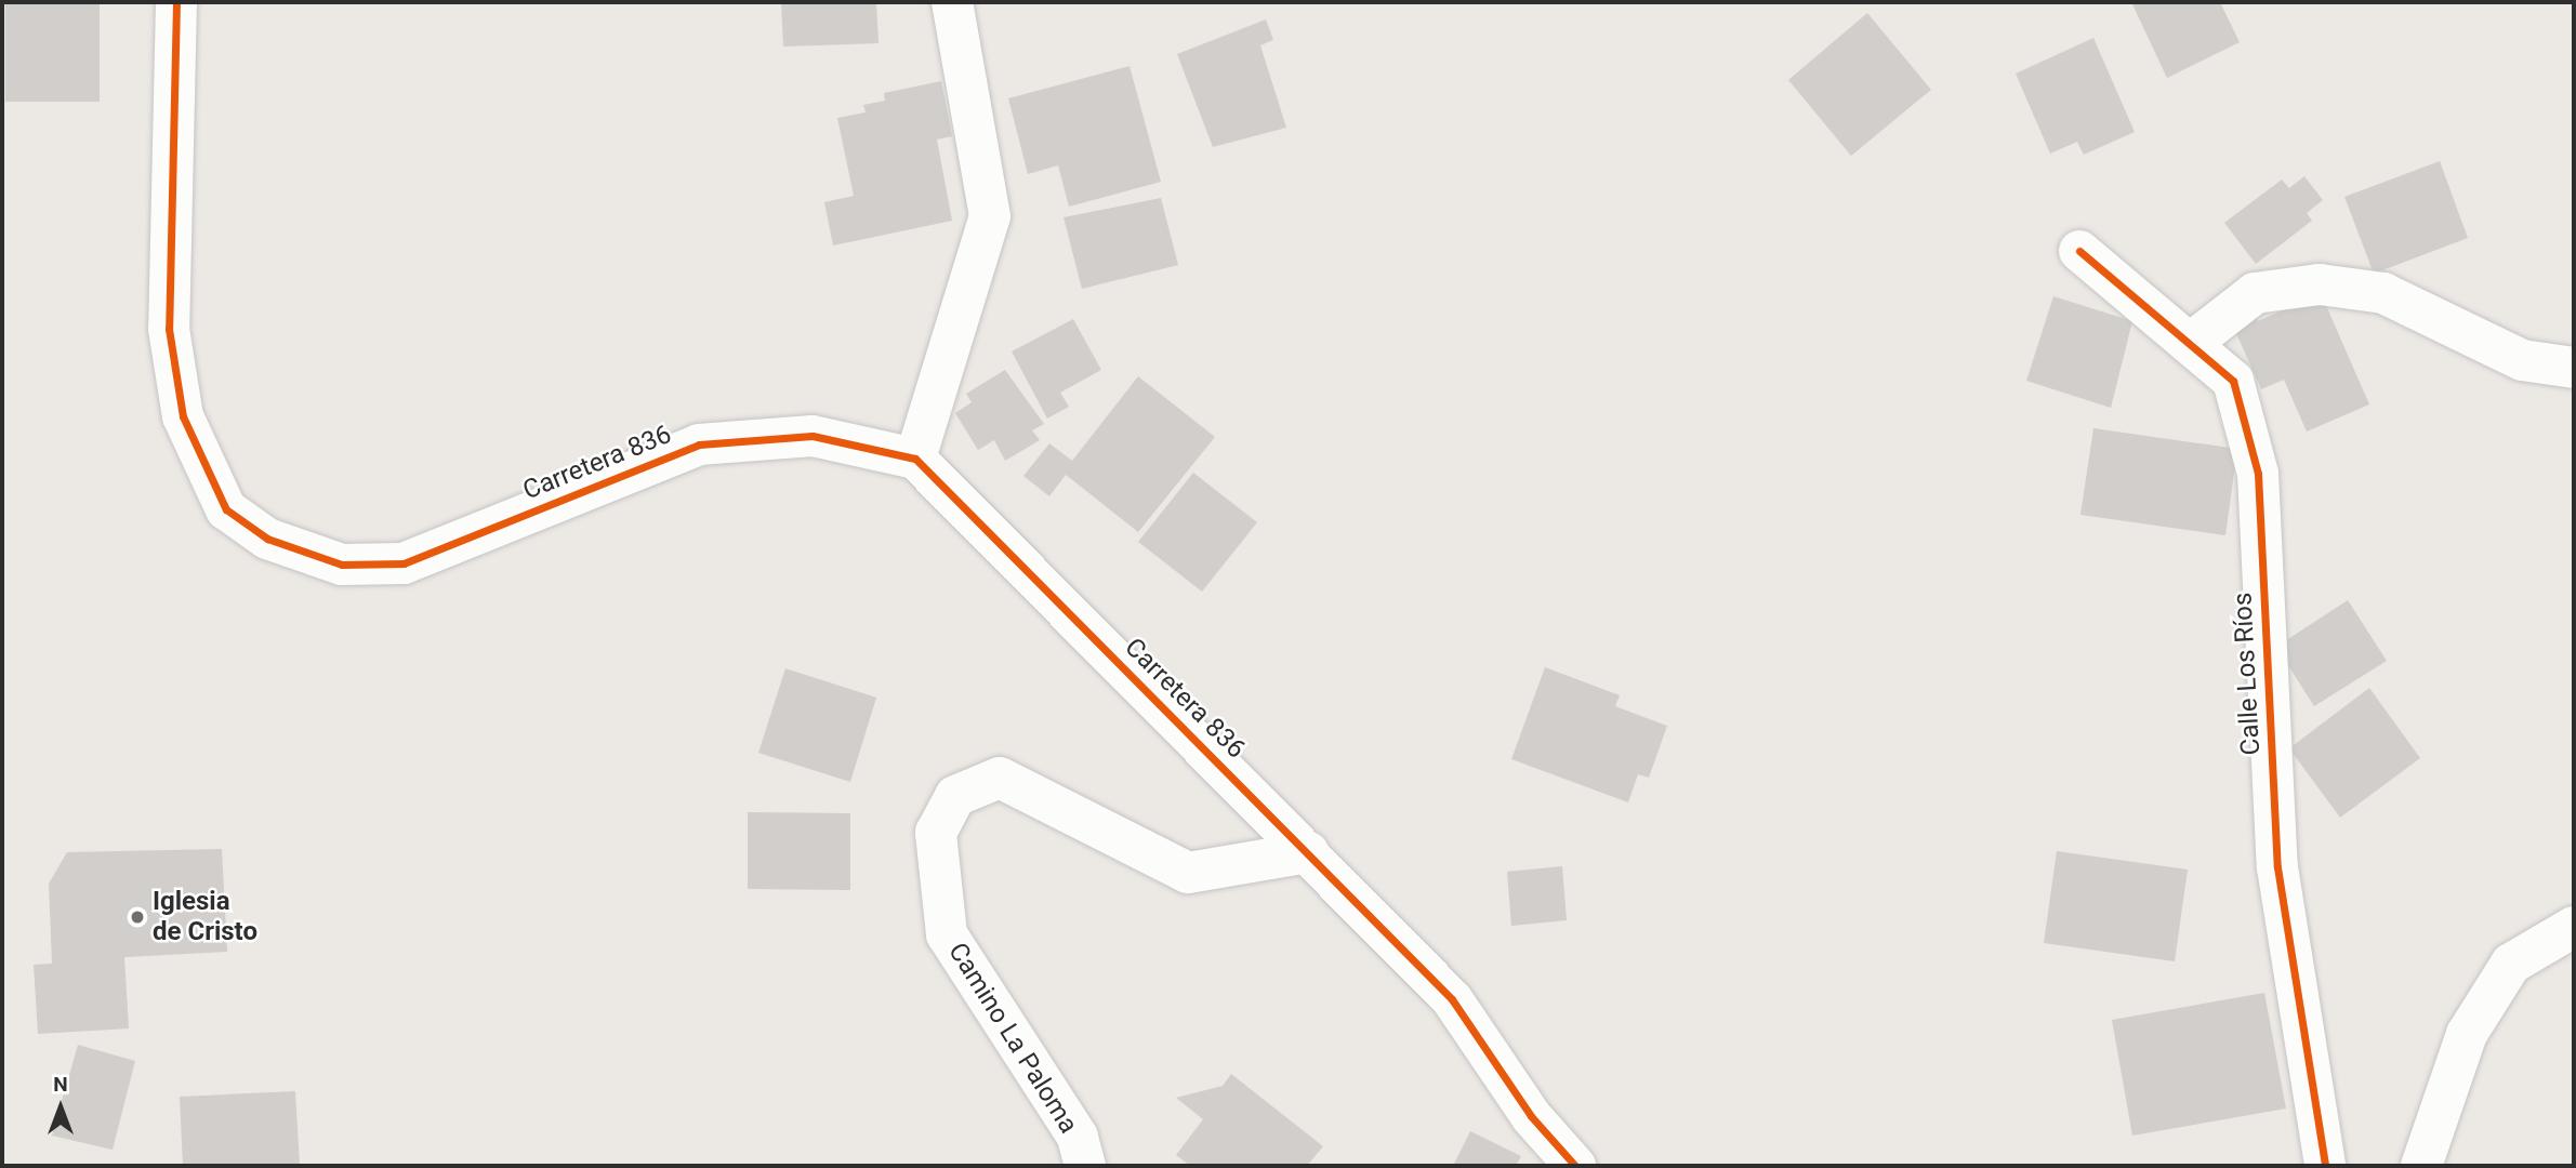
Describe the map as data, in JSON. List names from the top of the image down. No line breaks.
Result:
{"streets":{"street":["Carretera 836","Calle Los Ríos","Camino La Paloma"]},"crossings":[["Carretera 836","Camino La Paloma"]],"places":["Iglesia de Cristo"],"north":"top"}
